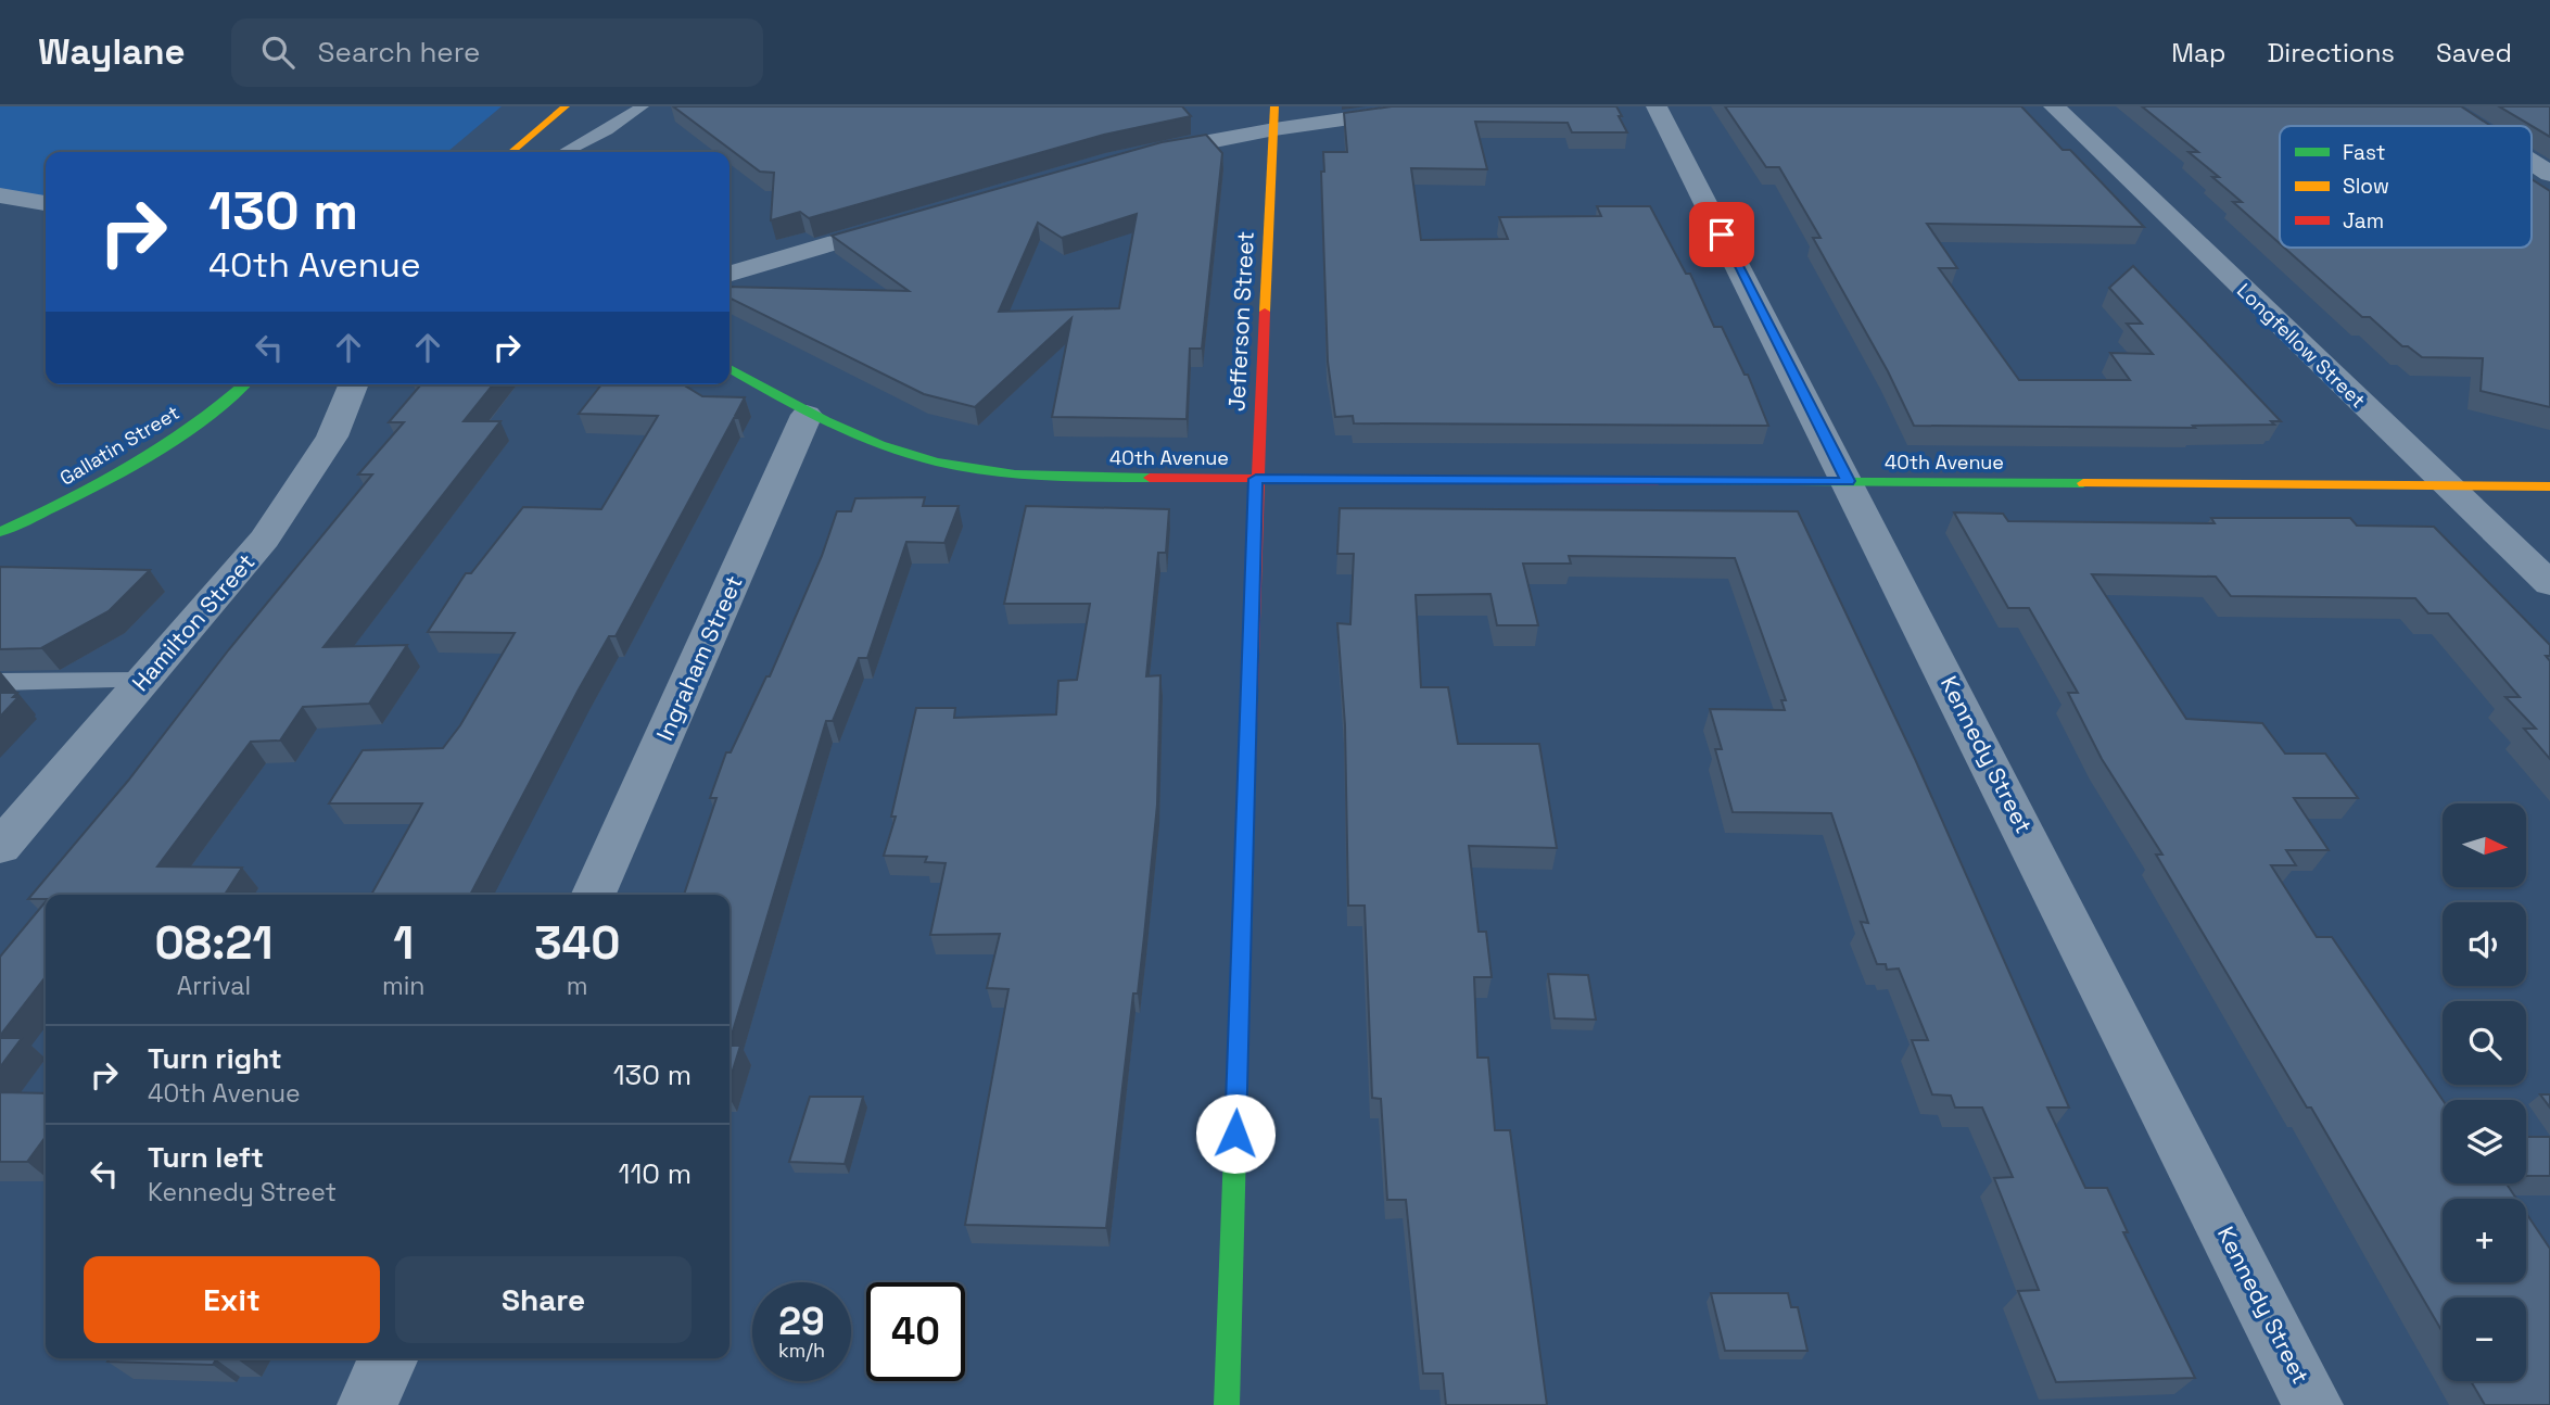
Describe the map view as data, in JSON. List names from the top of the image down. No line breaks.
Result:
{"streets":{"street":["Jefferson Street","Longfellow Street","Gallatin Street","40th Avenue","Hamilton Street","Ingraham Street","Kennedy Street"]},"crossings":[["Jefferson Street","40th Avenue"],["Longfellow Street","40th Avenue"],["40th Avenue","Ingraham Street"],["40th Avenue","Kennedy Street"]],"legend":["Fast","Slow","Jam"],"north":"right","page":{"header":"Waylane","search":"Search here","nav":["Map","Directions","Saved"],"turn":["130 m","40th Avenue"],"map_buttons":["+","−"],"eta":["08:21","Arrival","1","min","340","m"],"list":[{"name":"Turn right","note":"40th Avenue","value":"130 m"},{"name":"Turn left","note":"Kennedy Street","value":"110 m"}],"buttons":["Exit","Share"],"speed":"29 km/h","limit":"40"}}
